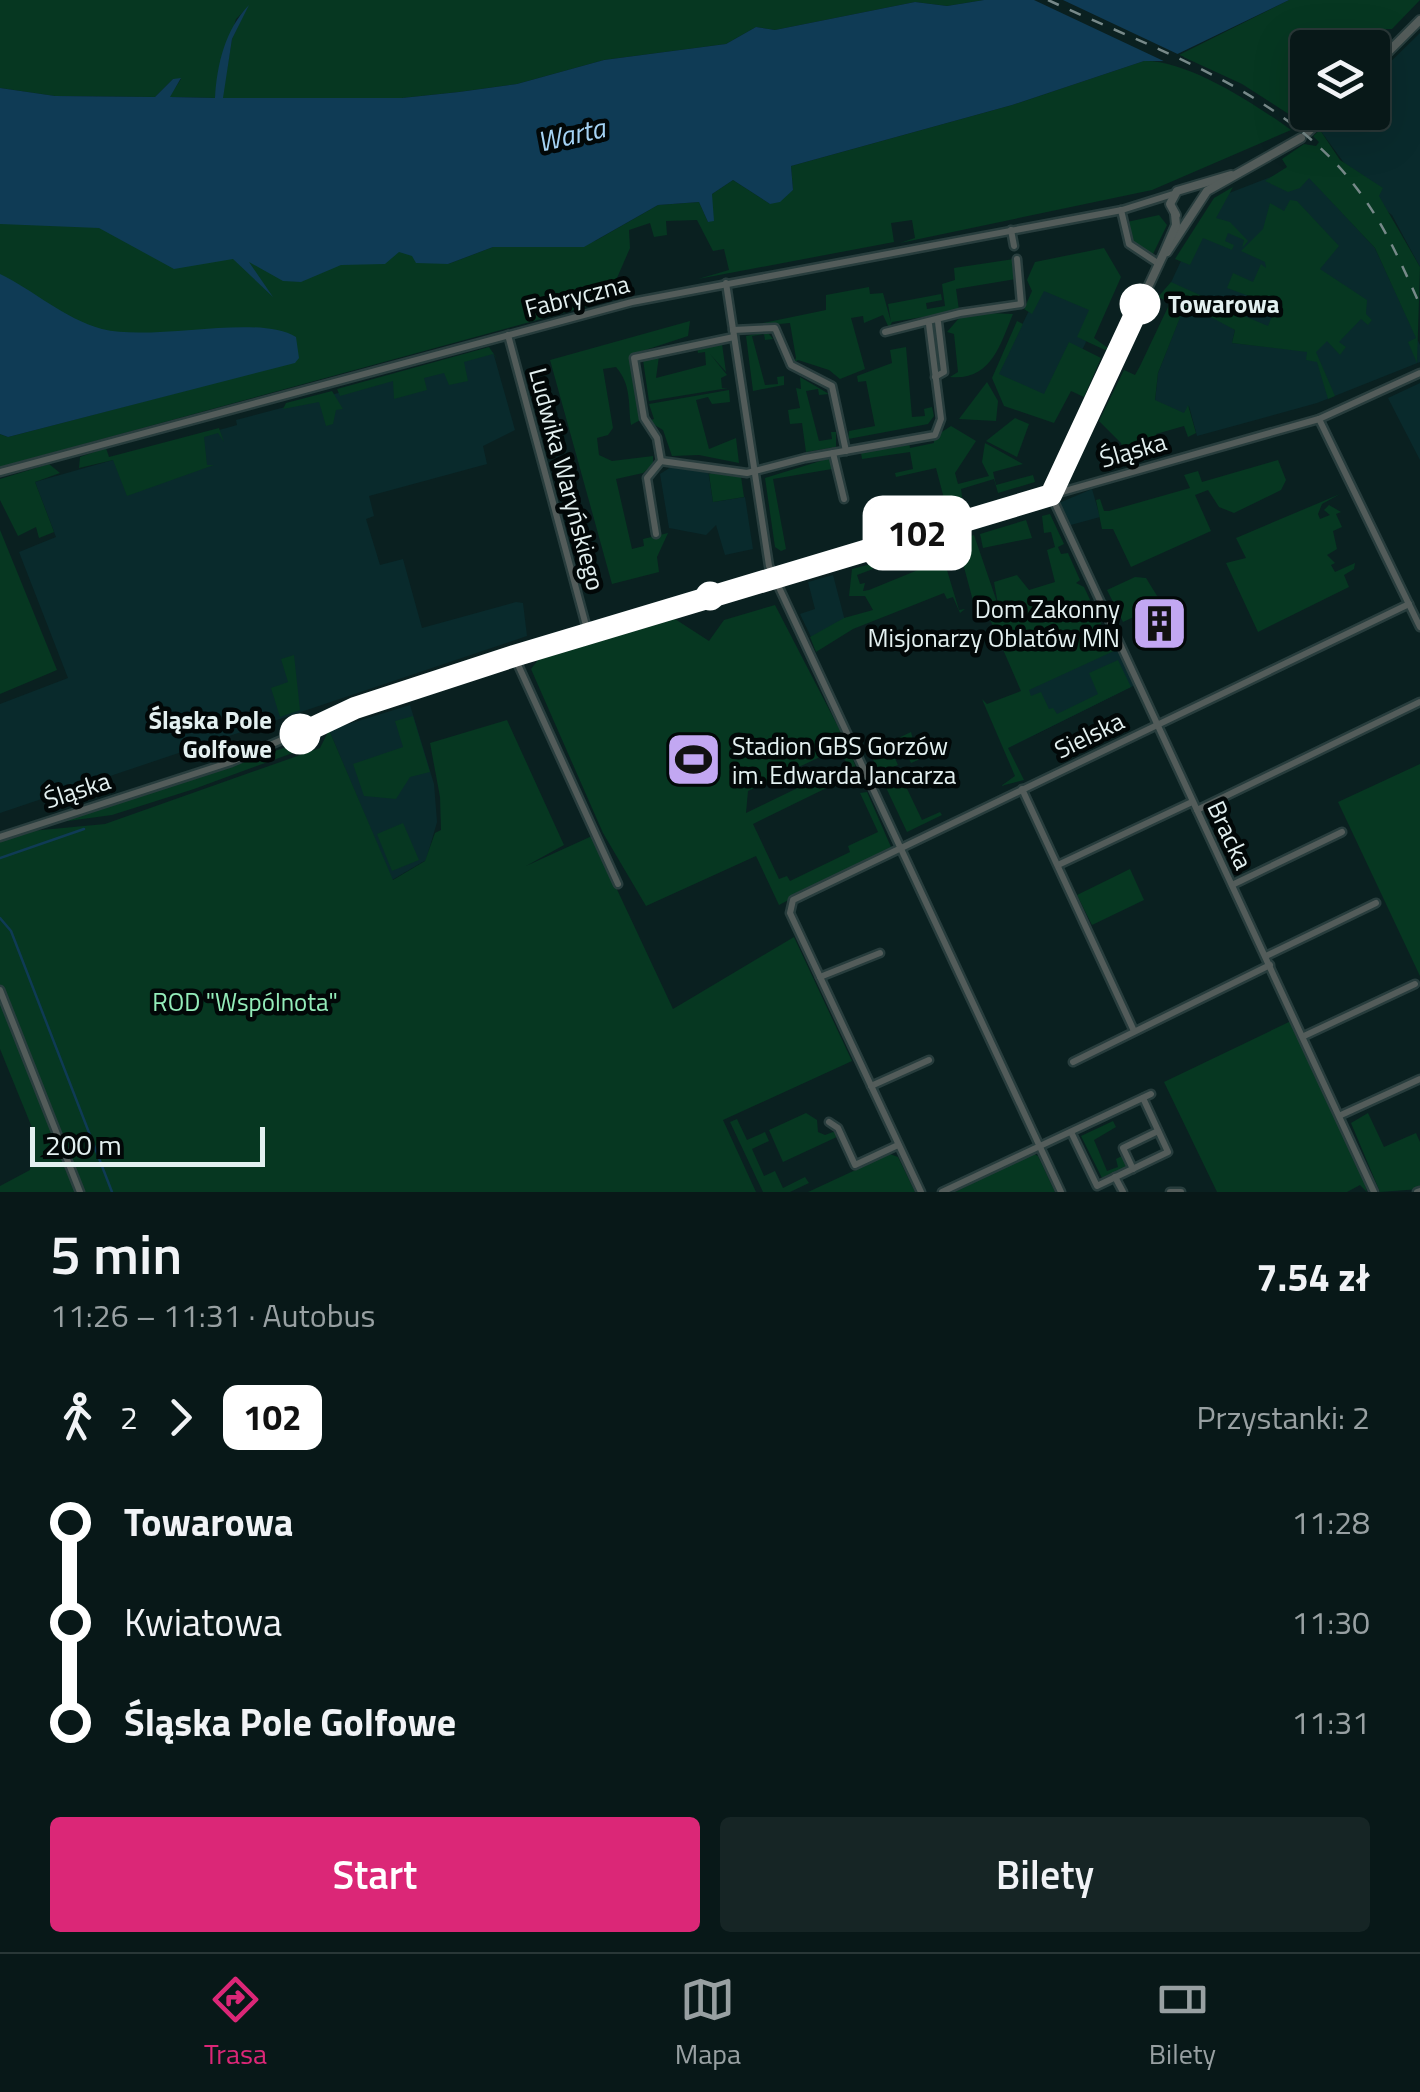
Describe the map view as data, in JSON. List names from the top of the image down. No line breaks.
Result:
{"streets":{"street":["Fabryczna","Śląska","Ludwika Waryńskiego","Sielska","Bracka"]},"crossings":[["Fabryczna","Ludwika Waryńskiego"],["Śląska","Ludwika Waryńskiego"],["Śląska","Bracka"],["Sielska","Bracka"]],"water":["Warta"],"parks":["ROD \"Wspólnota\""],"places":{"other":["Towarowa","Śląska Pole Golfowe"],"building":["Dom Zakonny Misjonarzy Oblatów MN"],"sports":["Stadion GBS Gorzów im. Edwarda Jancarza"]},"lines":["bus line 102"],"scale_bar":"200 m","page":{"on_map":"102","scale":"200 m","heading":["5 min","11:26 – 11:31 · Autobus","7.54 zł"],"legs":["2","102","Przystanki: 2"],"list":[{"name":"Towarowa","value":"11:28"},{"name":"Kwiatowa","value":"11:30"},{"name":"Śląska Pole Golfowe","value":"11:31"}],"buttons":["Start","Bilety"],"tabs":["Trasa","Mapa","Bilety"]}}
